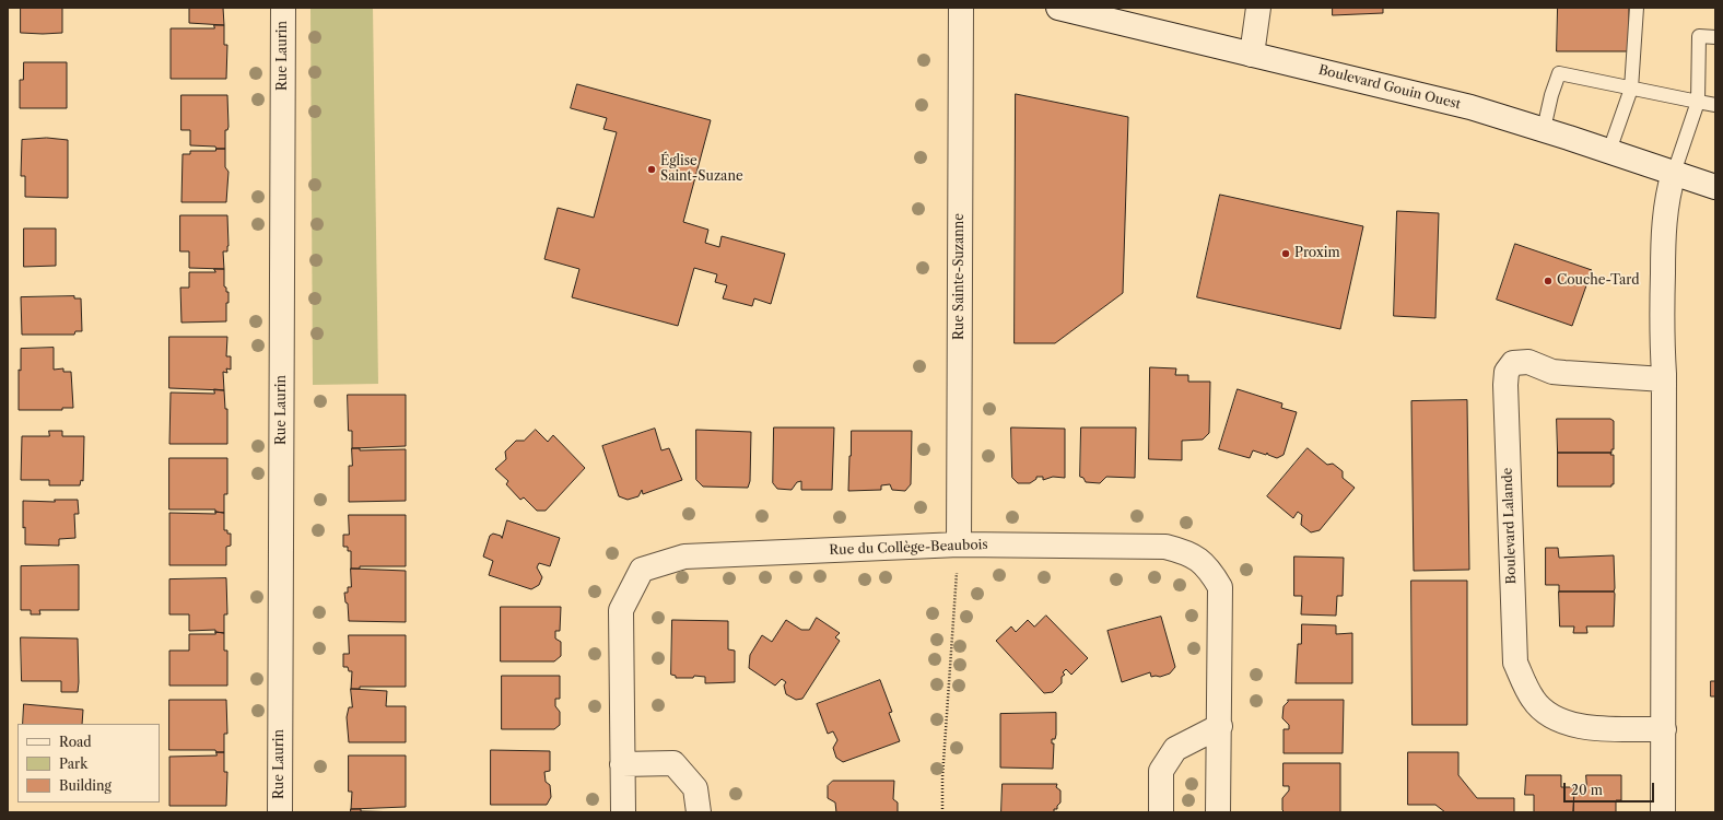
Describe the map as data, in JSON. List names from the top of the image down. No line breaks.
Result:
{"streets":{"street":["Rue Laurin","Boulevard Gouin Ouest","Rue Sainte-Suzanne","Boulevard Lalande","Rue du Collège-Beaubois"]},"crossings":[["Rue Sainte-Suzanne","Rue du Collège-Beaubois"]],"places":["Église Saint-Suzane","Proxim","Couche-Tard"],"legend":["Road","Park","Building"],"scale_bar":"20 m"}
